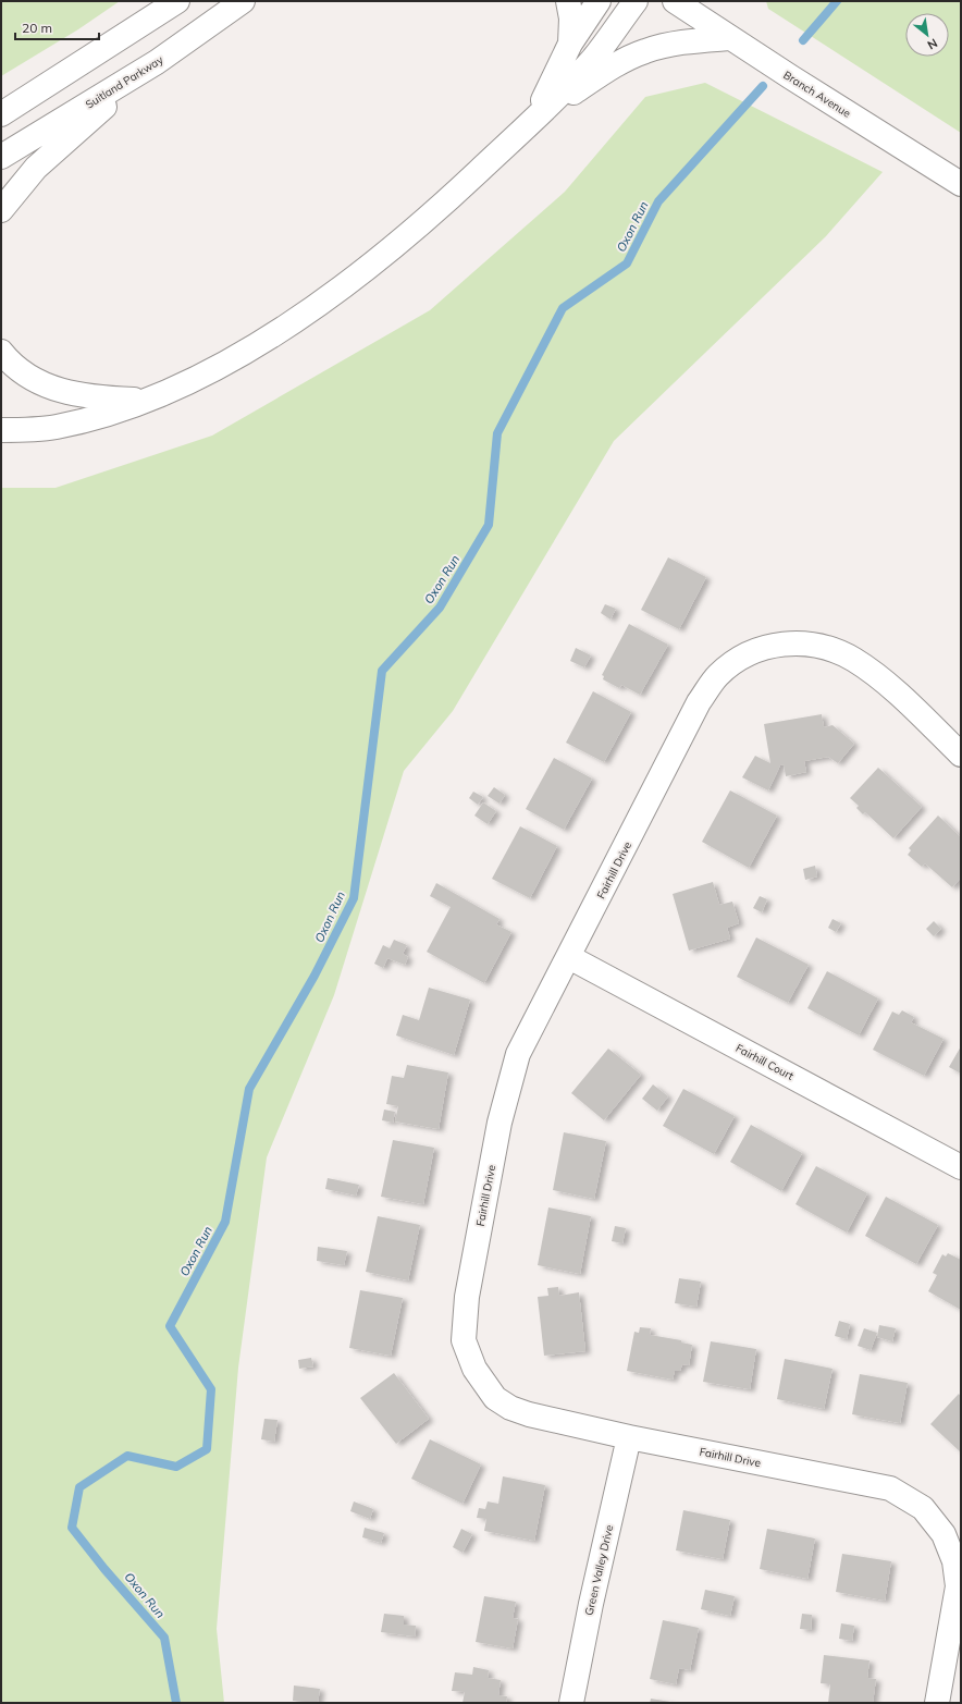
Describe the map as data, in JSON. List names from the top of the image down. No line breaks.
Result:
{"streets":{"main road":["Suitland Parkway","Branch Avenue","Fairhill Drive","Fairhill Court","Green Valley Drive"]},"crossings":[["Fairhill Drive","Fairhill Court"],["Fairhill Drive","Green Valley Drive"]],"water":["Oxon Run"],"scale_bar":"20 m","north":"bottom right"}
